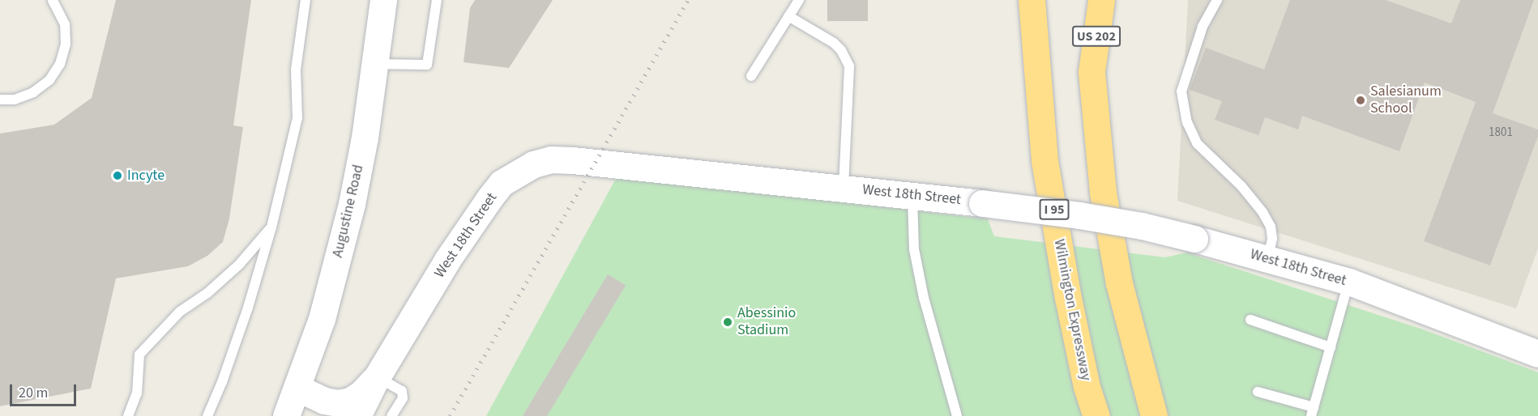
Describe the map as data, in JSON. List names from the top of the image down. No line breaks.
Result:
{"streets":{"highway":["US 202","I 95","Wilmington Expressway"],"street":["West 18th Street","Augustine Road"]},"crossings":[["West 18th Street","Augustine Road"]],"places":["Salesianum School","Incyte","Abessinio Stadium"],"house_numbers":["1801"],"scale_bar":"20 m"}
